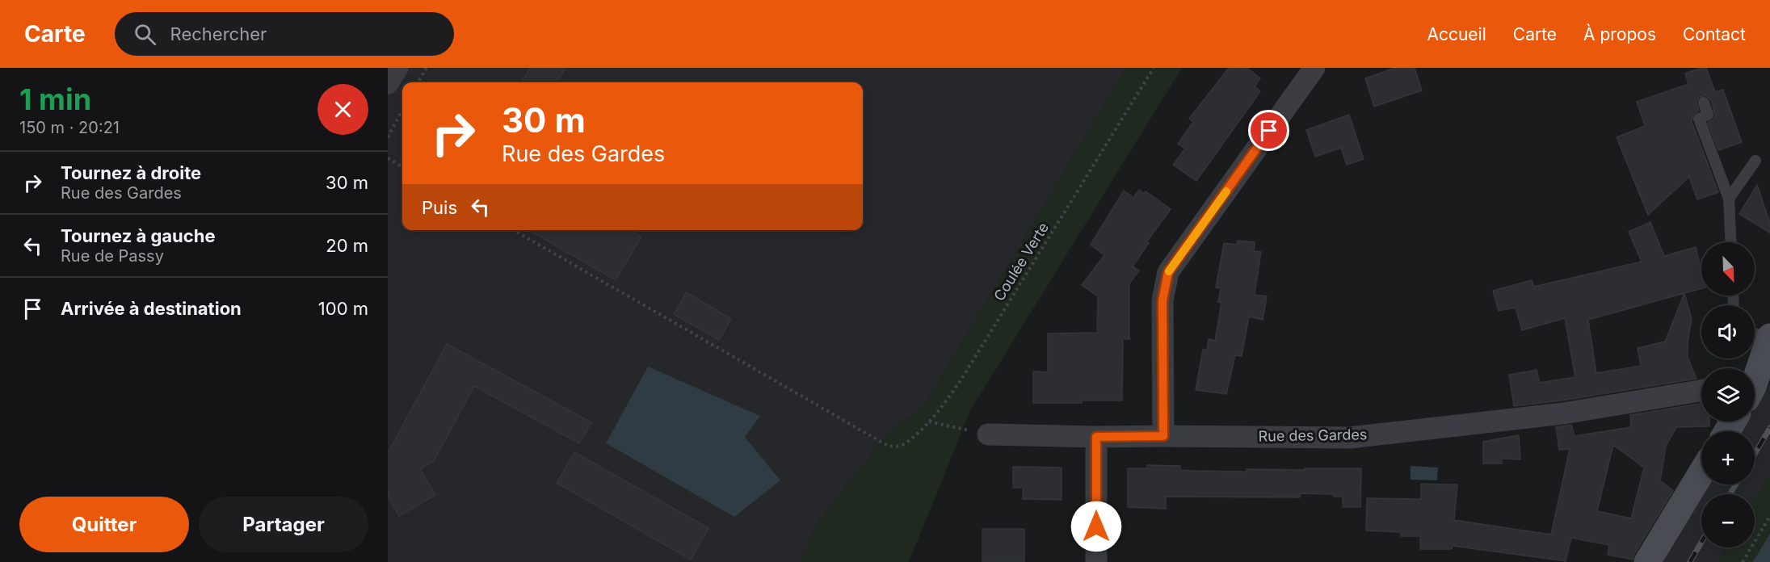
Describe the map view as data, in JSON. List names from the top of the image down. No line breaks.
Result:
{"streets":{"street":["Rue des Gardes"],"path":["Coulée Verte"]},"north":"bottom right","page":{"header":"Carte","search":"Rechercher","nav":["Accueil","Carte","À propos","Contact"],"heading":["1 min","150 m · 20:21"],"turn":["30 m","Rue des Gardes"],"list":[{"name":"Tournez à droite","note":"Rue des Gardes","value":"30 m"},{"name":"Tournez à gauche","note":"Rue de Passy","value":"20 m"},{"name":"Arrivée à destination","value":"100 m"}],"then":"Puis","map_buttons":["+","−"],"buttons":["Quitter","Partager"]}}
